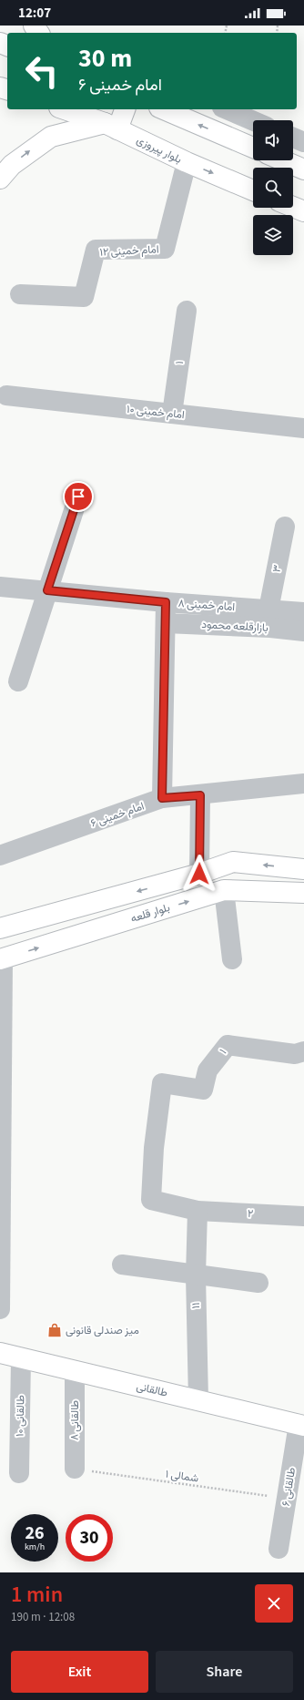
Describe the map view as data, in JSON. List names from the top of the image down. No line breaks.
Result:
{"streets":{"main road":["بلوار پیروزی","بلوار قلعه","طالقانی"],"street":["امام خمینی ۱۲","۱","امام خمینی ۱۰","۳","امام خمینی ۸","بازارقلعه محمود","امام خمینی ۶","۲","۱۱","طالقانی ۱۰","طالقانی ۸","طالقانی ۶"],"path":["۱ شمالی"]},"crossings":[["بلوار پیروزی","امام خمینی ۱۲"],["۱","امام خمینی ۱۰"],["۱","۲"],["۳","امام خمینی ۸"],["۲","۱۱"],["۱۱","طالقانی"],["طالقانی","طالقانی ۱۰"],["طالقانی","طالقانی ۸"],["طالقانی","طالقانی ۶"],["طالقانی ۸","۱ شمالی"],["۱ شمالی","طالقانی ۶"]],"places":{"shop":["میز صندلی قانونی"]},"page":{"status":"12:07","turn":["30 m","امام خمینی ۶"],"speed":"26 km/h","limit":"30","heading":["1 min","190 m · 12:08"],"buttons":["Exit","Share"]}}
